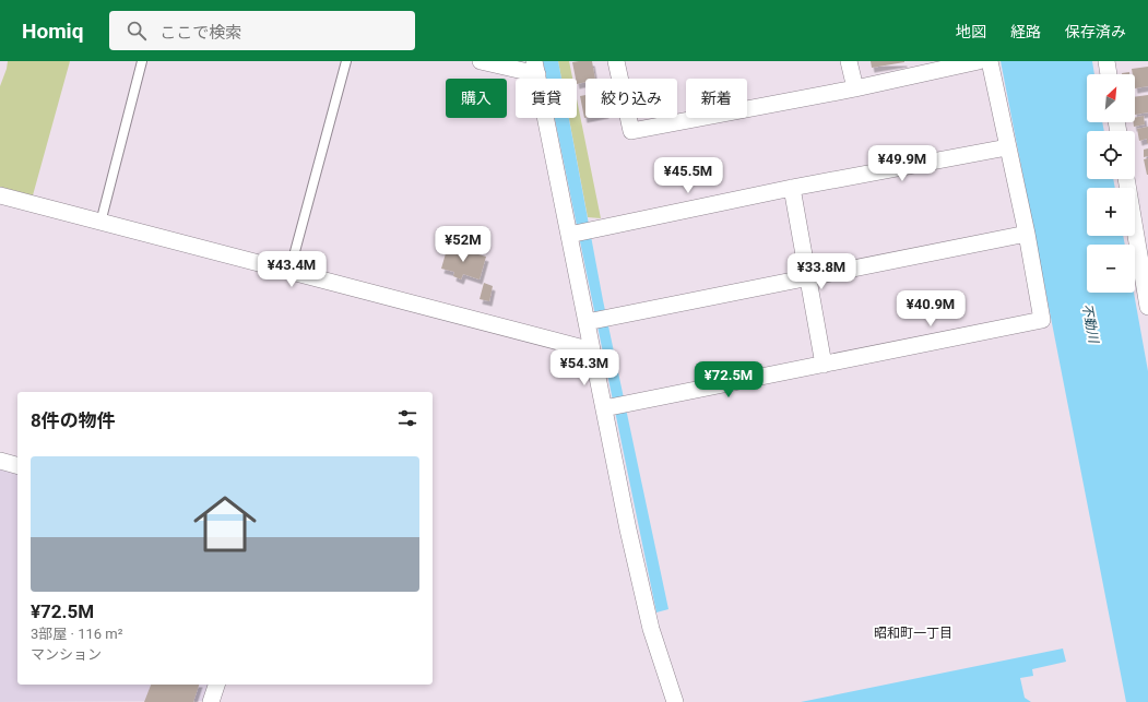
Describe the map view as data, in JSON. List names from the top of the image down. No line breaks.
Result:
{"districts":["昭和町一丁目"],"water":["不動川"],"north":"top right","page":{"header":"Homiq","search":"ここで検索","nav":["地図","経路","保存済み"],"map_buttons":["+","−"],"chip":["購入","賃貸","絞り込み","新着"],"price":["¥49.9M","¥45.5M","¥52M","¥43.4M","¥33.8M","¥40.9M","¥54.3M","¥72.5M"],"heading":"8件の物件","list":[{"name":"¥72.5M","note":"3部屋 · 116 m² · マンション"}]}}
